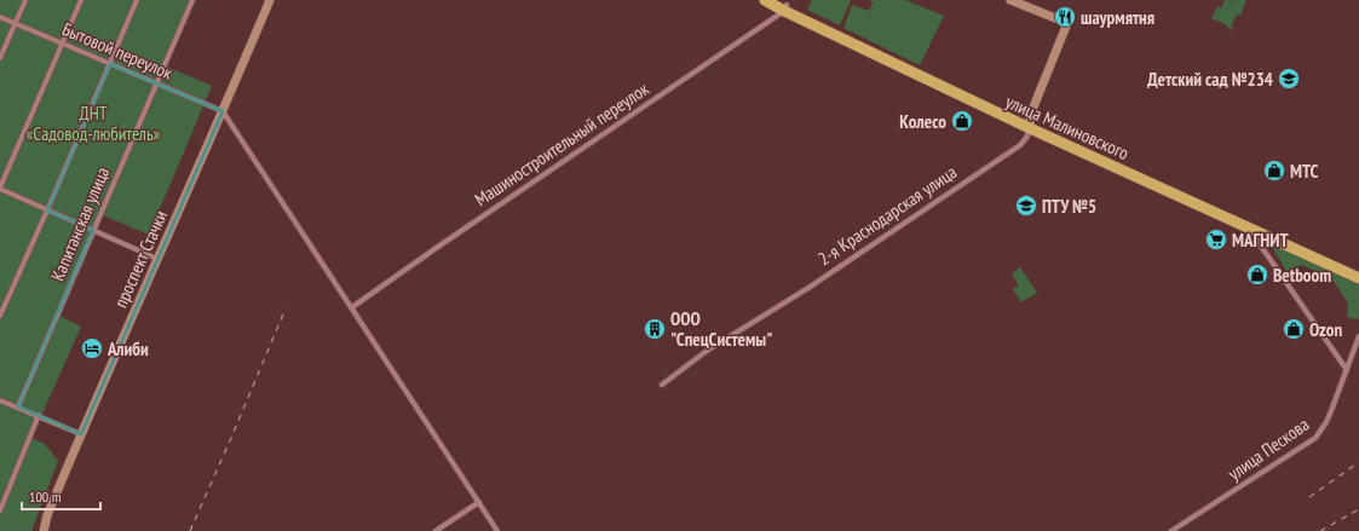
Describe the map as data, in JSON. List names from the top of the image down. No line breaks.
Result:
{"streets":{"highway":["улица Малиновского"],"street":["Бытовой переулок","Машиностроительный переулок","2-я Краснодарская улица","Капитанская улица","проспект Стачки","улица Пескова"]},"crossings":[["Бытовой переулок","Капитанская улица"],["Бытовой переулок","проспект Стачки"],["улица Малиновского","Машиностроительный переулок"],["улица Малиновского","2-я Краснодарская улица"]],"parks":["ДНТ «Садовод-любитель»"],"places":{"restaurant":["шаурмятня"],"school or university":["Детский сад №234","ПТУ №5"],"shop":["Колесо","МТС","Betboom","Ozon"],"supermarket":["МАГНИТ"],"building":["ООО \"СпецСистемы\""],"hotel":["Алиби"]},"scale_bar":"100 m"}
